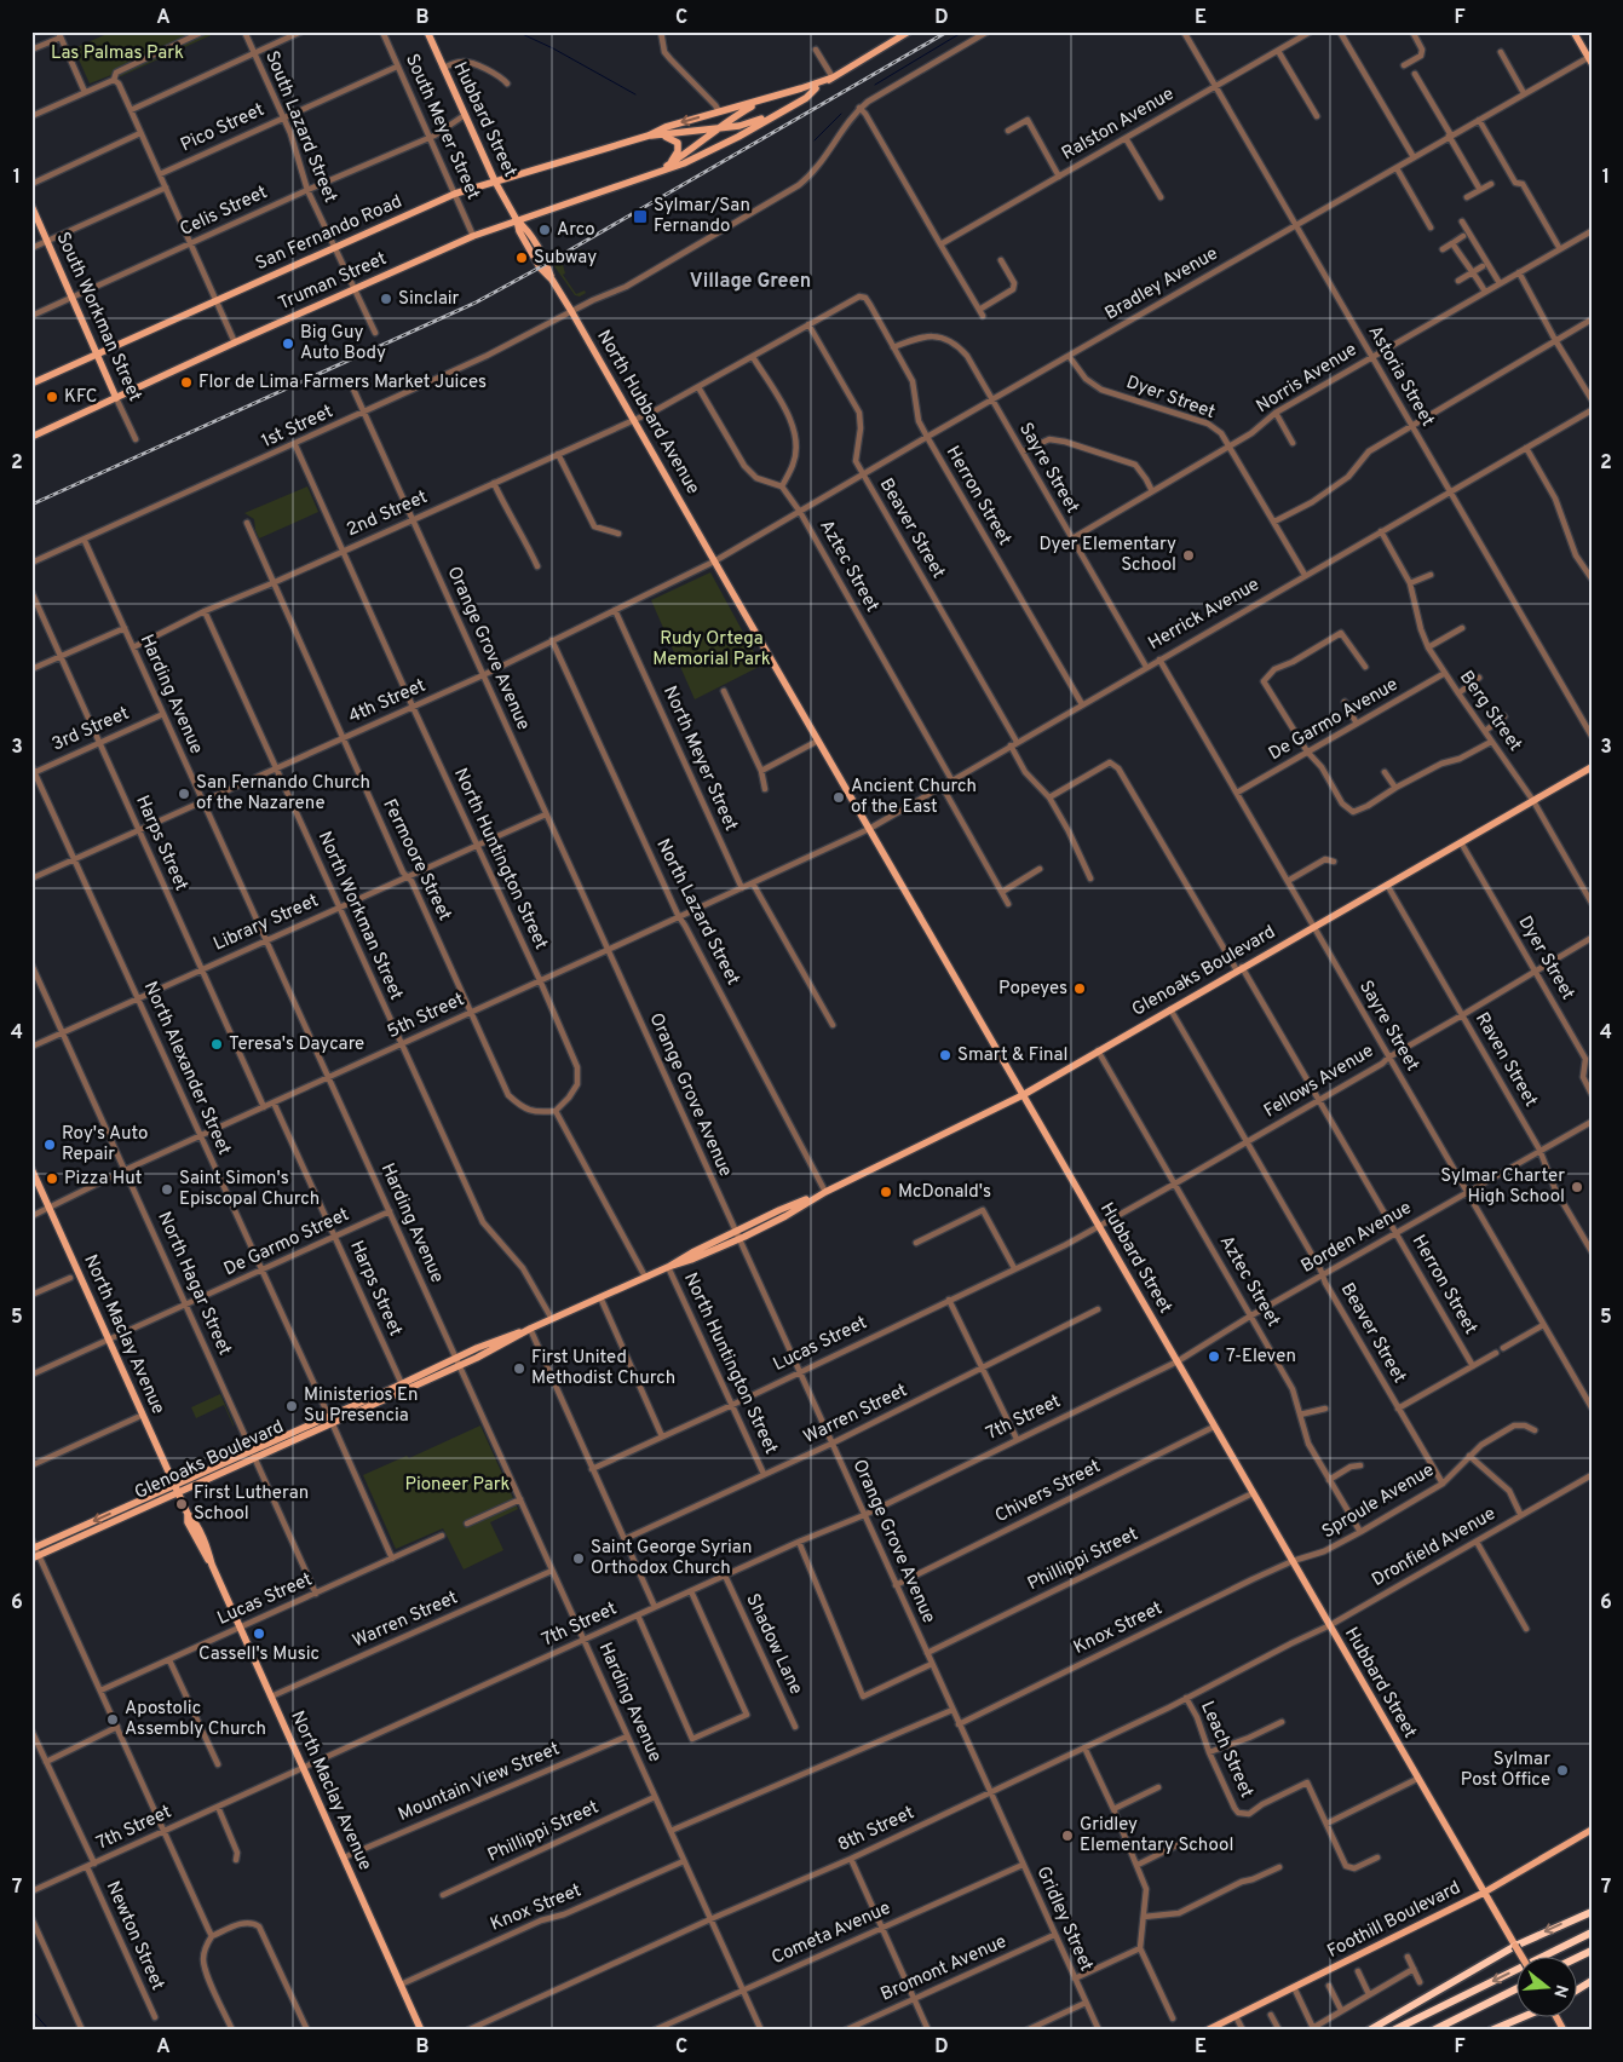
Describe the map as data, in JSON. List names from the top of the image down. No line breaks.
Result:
{"streets":{"main road":["Hubbard Street","San Fernando Road","Truman Street","South Workman Street","North Hubbard Avenue","Glenoaks Boulevard","North Maclay Avenue","Foothill Boulevard"],"street":["Ralston Avenue","South Lazard Street","South Meyer Street","Pico Street","Celis Street","Bradley Avenue","Astoria Street","Norris Avenue","Dyer Street","1st Street","Sayre Street","Herron Street","2nd Street","Beaver Street","Aztec Street","Herrick Avenue","Orange Grove Avenue","Harding Avenue","4th Street","Berg Street","De Garmo Avenue","3rd Street","North Meyer Street","Harps Street","North Huntington Street","Fermoore Street","North Lazard Street","North Workman Street","Library Street","5th Street","Raven Street","North Alexander Street","Fellows Avenue","Borden Avenue","De Garmo Street","North Hagar Street","Lucas Street","Warren Street","7th Street","Chivers Street","Sproule Avenue","Dronfield Avenue","Phillippi Street","Knox Street","Shadow Lane","Leach Street","Mountain View Street","8th Street","Gridley Street","Cometa Avenue","Newton Street","Bromont Avenue"]},"crossings":[["Hubbard Street","Celis Street"],["Hubbard Street","San Fernando Road"],["Hubbard Street","Truman Street"],["Hubbard Street","North Hubbard Avenue"],["Hubbard Street","Herrick Avenue"],["Hubbard Street","4th Street"],["Hubbard Street","Glenoaks Boulevard"],["Hubbard Street","Fellows Avenue"],["Hubbard Street","Borden Avenue"],["Hubbard Street","Chivers Street"],["Hubbard Street","Sproule Avenue"],["Hubbard Street","Dronfield Avenue"],["Hubbard Street","Phillippi Street"],["Hubbard Street","Knox Street"],["Hubbard Street","Foothill Boulevard"],["Ralston Avenue","Astoria Street"],["South Lazard Street","Pico Street"],["South Lazard Street","Celis Street"],["South Lazard Street","San Fernando Road"],["South Lazard Street","Truman Street"],["South Meyer Street","Pico Street"],["South Meyer Street","Celis Street"],["South Meyer Street","San Fernando Road"],["South Meyer Street","Truman Street"],["Celis Street","South Workman Street"],["San Fernando Road","Truman Street"],["San Fernando Road","South Workman Street"],["Truman Street","South Workman Street"],["Bradley Avenue","Astoria Street"],["Bradley Avenue","Dyer Street"],["Bradley Avenue","Sayre Street"],["Bradley Avenue","Herron Street"],["Bradley Avenue","Beaver Street"],["Bradley Avenue","Aztec Street"],["Bradley Avenue","4th Street"],["Astoria Street","Norris Avenue"],["Astoria Street","Herrick Avenue"],["Norris Avenue","Dyer Street"],["Norris Avenue","Sayre Street"],["Dyer Street","Herrick Avenue"],["Dyer Street","Glenoaks Boulevard"],["Dyer Street","Fellows Avenue"],["North Hubbard Avenue","1st Street"],["North Hubbard Avenue","2nd Street"],["North Hubbard Avenue","4th Street"],["1st Street","Orange Grove Avenue"],["1st Street","Harding Avenue"],["1st Street","North Huntington Street"],["Sayre Street","Herron Street"],["Sayre Street","Herrick Avenue"],["Sayre Street","De Garmo Avenue"],["Sayre Street","Glenoaks Boulevard"],["Sayre Street","Fellows Avenue"],["Sayre Street","Borden Avenue"],["Herron Street","Beaver Street"],["Herron Street","Herrick Avenue"],["Herron Street","Glenoaks Boulevard"],["Herron Street","Fellows Avenue"],["Herron Street","Borden Avenue"],["2nd Street","Orange Grove Avenue"],["2nd Street","Harding Avenue"],["2nd Street","North Huntington Street"],["2nd Street","Fermoore Street"],["2nd Street","North Workman Street"],["Beaver Street","Herrick Avenue"],["Beaver Street","Glenoaks Boulevard"],["Beaver Street","Fellows Avenue"],["Beaver Street","Borden Avenue"],["Beaver Street","Sproule Avenue"],["Aztec Street","Herrick Avenue"],["Aztec Street","Glenoaks Boulevard"],["Aztec Street","Fellows Avenue"],["Aztec Street","Borden Avenue"],["Aztec Street","Sproule Avenue"],["Herrick Avenue","Berg Street"],["Herrick Avenue","5th Street"],["Orange Grove Avenue","4th Street"],["Orange Grove Avenue","Library Street"],["Orange Grove Avenue","Glenoaks Boulevard"],["Orange Grove Avenue","5th Street"],["Orange Grove Avenue","Lucas Street"],["Orange Grove Avenue","Warren Street"],["Orange Grove Avenue","7th Street"],["Orange Grove Avenue","Chivers Street"],["Orange Grove Avenue","Phillippi Street"],["Orange Grove Avenue","Knox Street"],["Orange Grove Avenue","8th Street"],["Orange Grove Avenue","Gridley Street"],["Harding Avenue","4th Street"],["Harding Avenue","3rd Street"],["Harding Avenue","Library Street"],["Harding Avenue","Glenoaks Boulevard"],["Harding Avenue","5th Street"],["Harding Avenue","De Garmo Street"],["Harding Avenue","Warren Street"],["Harding Avenue","7th Street"],["Harding Avenue","Phillippi Street"],["Harding Avenue","Knox Street"],["Harding Avenue","Mountain View Street"],["Harding Avenue","8th Street"],["Harding Avenue","Cometa Avenue"],["4th Street","North Meyer Street"],["4th Street","Harps Street"],["4th Street","North Huntington Street"],["4th Street","Fermoore Street"],["4th Street","North Lazard Street"],["4th Street","North Workman Street"],["4th Street","North Alexander Street"],["Berg Street","De Garmo Avenue"],["Berg Street","Glenoaks Boulevard"],["3rd Street","Harps Street"],["3rd Street","North Alexander Street"],["North Meyer Street","5th Street"],["Harps Street","Library Street"],["Harps Street","Glenoaks Boulevard"],["Harps Street","5th Street"],["Harps Street","De Garmo Street"],["North Huntington Street","Fermoore Street"],["North Huntington Street","Library Street"],["North Huntington Street","Glenoaks Boulevard"],["North Huntington Street","5th Street"],["North Huntington Street","Lucas Street"],["North Huntington Street","Warren Street"],["Fermoore Street","Library Street"],["Fermoore Street","5th Street"],["North Lazard Street","Glenoaks Boulevard"],["North Lazard Street","5th Street"],["North Workman Street","Library Street"],["North Workman Street","Glenoaks Boulevard"],["North Workman Street","5th Street"],["Library Street","North Alexander Street"],["Library Street","North Hagar Street"],["Glenoaks Boulevard","Raven Street"],["Glenoaks Boulevard","North Alexander Street"],["Glenoaks Boulevard","North Hagar Street"],["Glenoaks Boulevard","North Maclay Avenue"],["5th Street","North Alexander Street"],["5th Street","North Hagar Street"],["5th Street","North Maclay Avenue"],["Raven Street","Fellows Avenue"],["Raven Street","Borden Avenue"],["North Alexander Street","De Garmo Street"],["North Alexander Street","Lucas Street"],["Fellows Avenue","Lucas Street"],["Borden Avenue","7th Street"],["De Garmo Street","North Hagar Street"],["De Garmo Street","North Maclay Avenue"],["North Hagar Street","Lucas Street"],["North Maclay Avenue","Lucas Street"],["North Maclay Avenue","Warren Street"],["North Maclay Avenue","7th Street"],["North Maclay Avenue","Knox Street"],["North Maclay Avenue","Mountain View Street"],["7th Street","Shadow Lane"],["7th Street","Newton Street"],["Sproule Avenue","Knox Street"],["Dronfield Avenue","8th Street"],["Leach Street","8th Street"],["Gridley Street","Cometa Avenue"],["Gridley Street","Bromont Avenue"]],"districts":["Village Green"],"parks":["Las Palmas Park","Rudy Ortega Memorial Park","Pioneer Park"],"places":{"transit":["Sylmar/San Fernando"],"other":["Arco","Subway","Sinclair","Big Guy Auto Body","Flor de Lima Farmers Market Juices","KFC","Dyer Elementary School","San Fernando Church of the Nazarene","Ancient Church of the East","Popeyes","Teresa's Daycare","Smart & Final","Roy's Auto Repair","Pizza Hut","Sylmar Charter High School","Saint Simon's Episcopal Church","McDonald's","7-Eleven","First United Methodist Church","Ministerios En Su Presencia","First Lutheran School","Saint George Syrian Orthodox Church","Cassell's Music","Apostolic Assembly Church","Sylmar Post Office","Gridley Elementary School"]},"north":"right","grid":{"columns":["A","B","C","D","E","F"],"rows":["1","2","3","4","5","6","7"]}}
